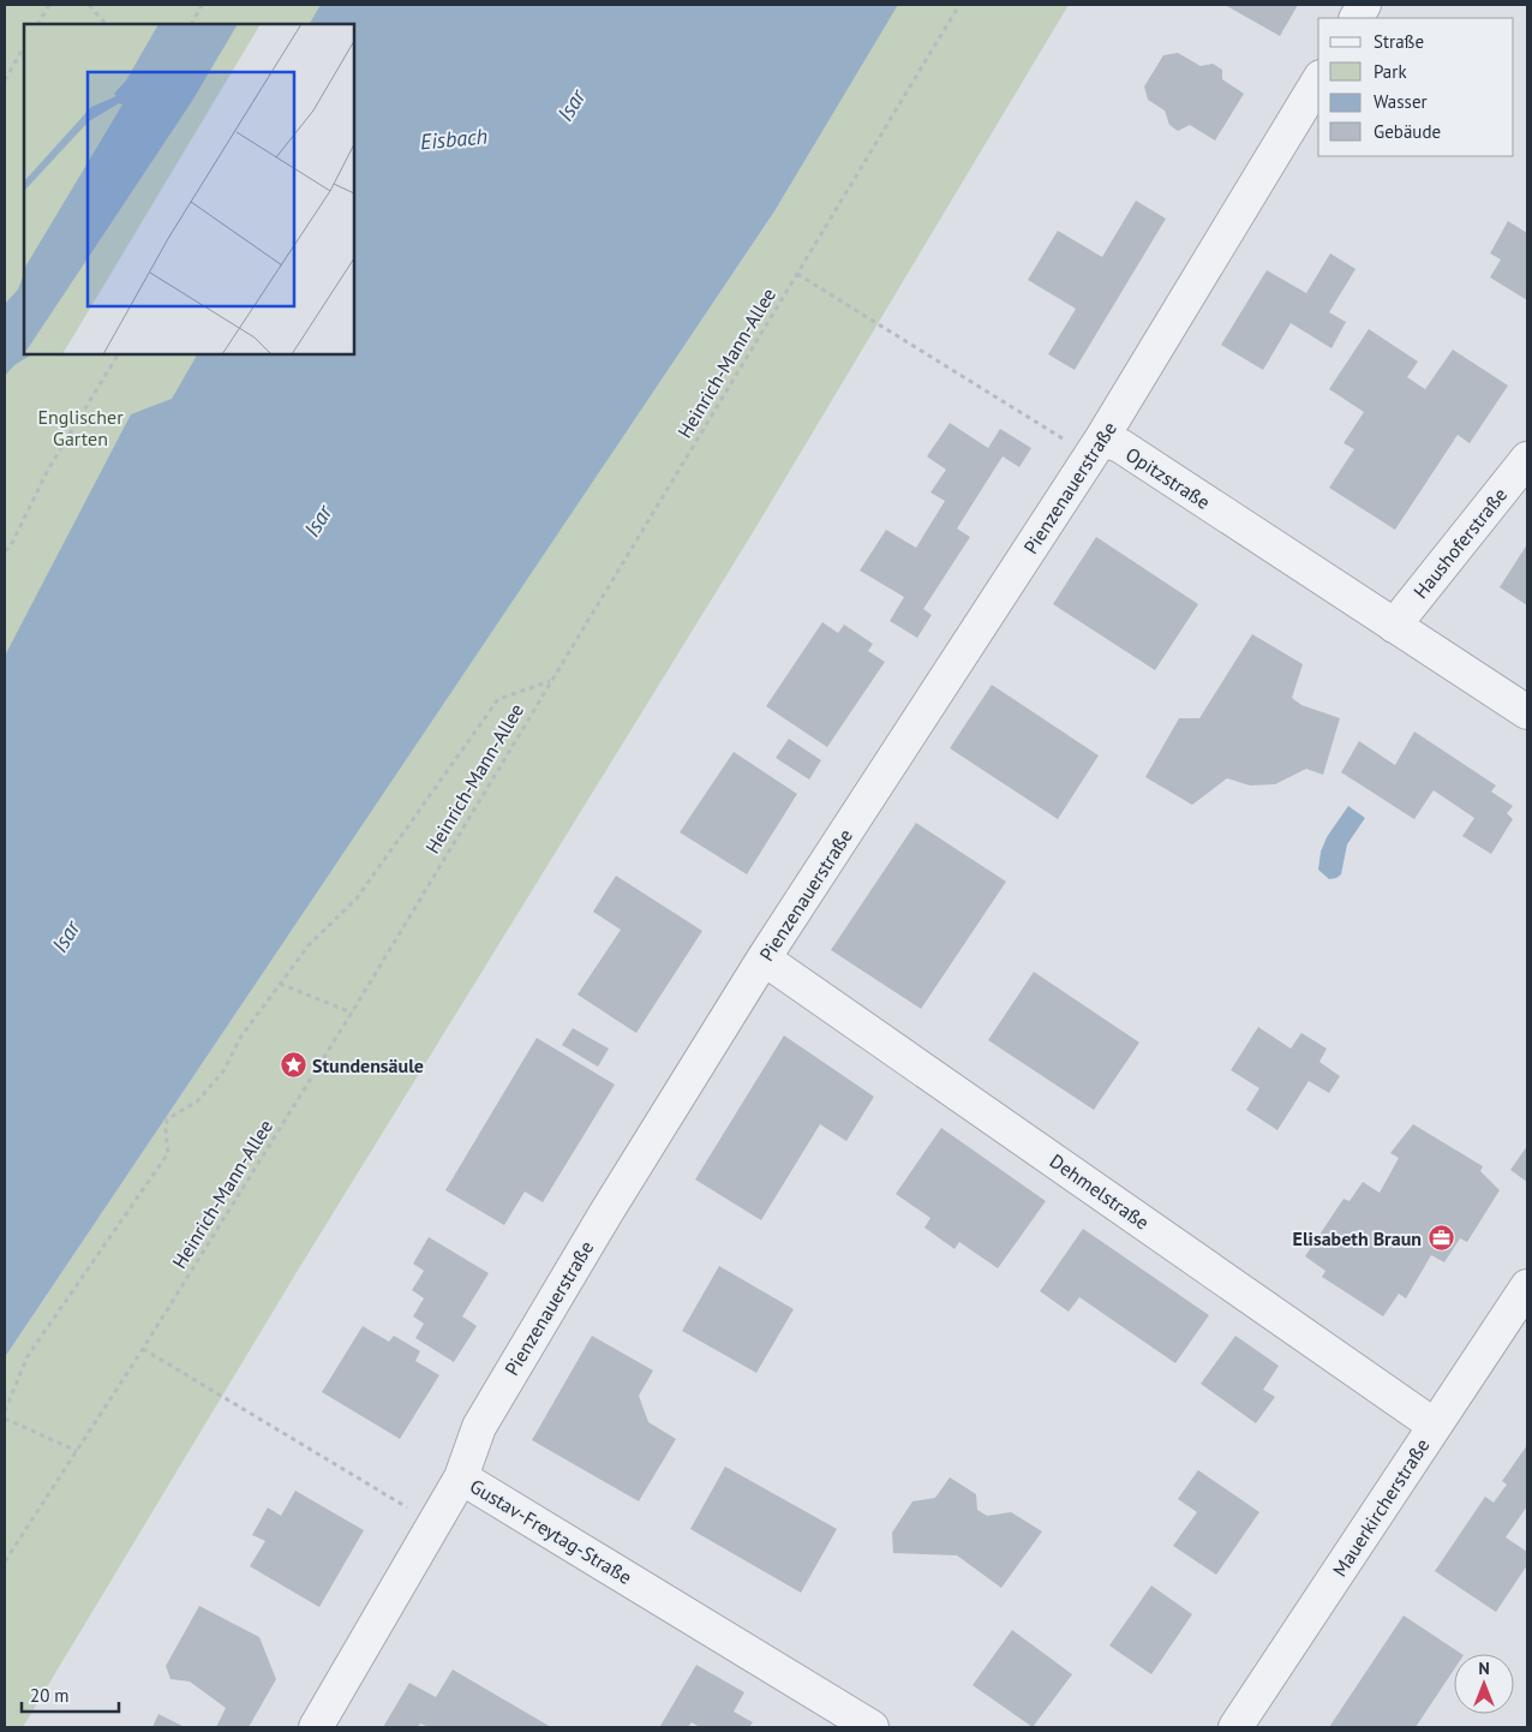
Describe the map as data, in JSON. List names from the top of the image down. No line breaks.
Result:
{"streets":{"street":["Opitzstraße","Pienzenauerstraße","Haushoferstraße","Dehmelstraße","Mauerkircherstraße","Gustav-Freytag-Straße"],"path":["Heinrich-Mann-Allee"]},"crossings":[["Heinrich-Mann-Allee","Opitzstraße"],["Opitzstraße","Pienzenauerstraße"],["Opitzstraße","Haushoferstraße"],["Pienzenauerstraße","Dehmelstraße"],["Pienzenauerstraße","Gustav-Freytag-Straße"],["Dehmelstraße","Mauerkircherstraße"]],"water":["Isar","Eisbach"],"parks":["Englischer Garten"],"places":{"place":["Stundensäule"],"office":["Elisabeth Braun"]},"legend":["Straße","Park","Wasser","Gebäude"],"scale_bar":"20 m","north":"top"}
